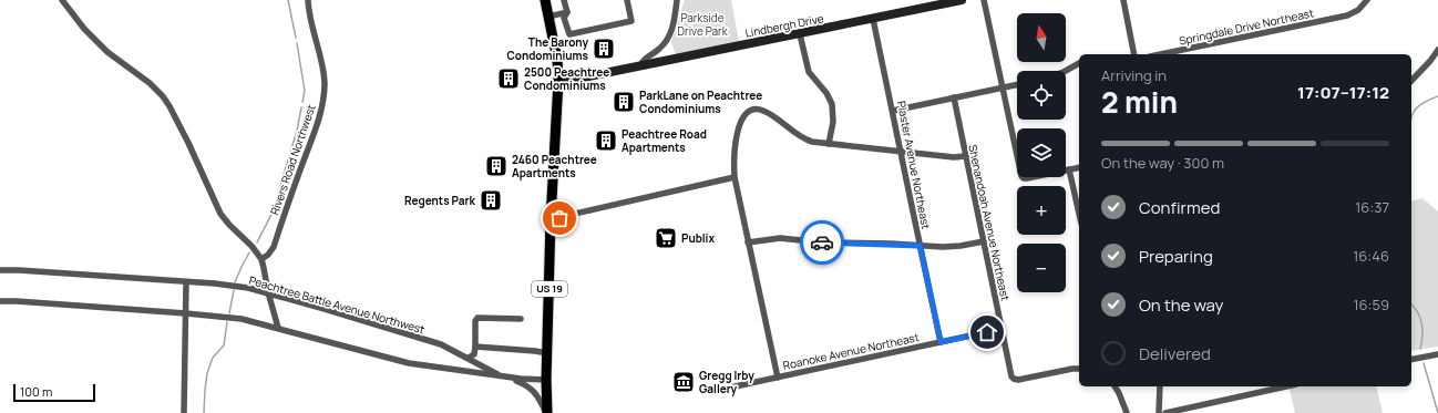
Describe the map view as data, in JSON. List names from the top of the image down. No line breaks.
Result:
{"streets":{"highway":["US 19"],"main road":["Lindbergh Drive"],"street":["Springdale Drive Northeast","Rivers Road Northwest","Plaster Avenue Northeast","Shenandoah Avenue Northeast","Peachtree Battle Avenue Northwest","Roanoke Avenue Northeast"]},"crossings":[["Lindbergh Drive","Plaster Avenue Northeast"],["Lindbergh Drive","US 19"],["Plaster Avenue Northeast","Roanoke Avenue Northeast"],["Shenandoah Avenue Northeast","Roanoke Avenue Northeast"],["US 19","Peachtree Battle Avenue Northwest"]],"parks":["Parkside Drive Park"],"places":{"building":["The Barony Condominiums","2500 Peachtree Condominiums","ParkLane on Peachtree Condominiums","Peachtree Road Apartments","2460 Peachtree Apartments","Regents Park"],"supermarket":["Publix"],"museum":["Gregg Irby Gallery"]},"scale_bar":"100 m","north":"top","page":{"map_buttons":["+","−"],"heading":["2 min","Arriving in","17:07–17:12"],"bar":"On the way · 300 m","list":[["Confirmed","16:37"],["Preparing","16:46"],["On the way","16:59"],"Delivered"],"scale":"100 m"}}
